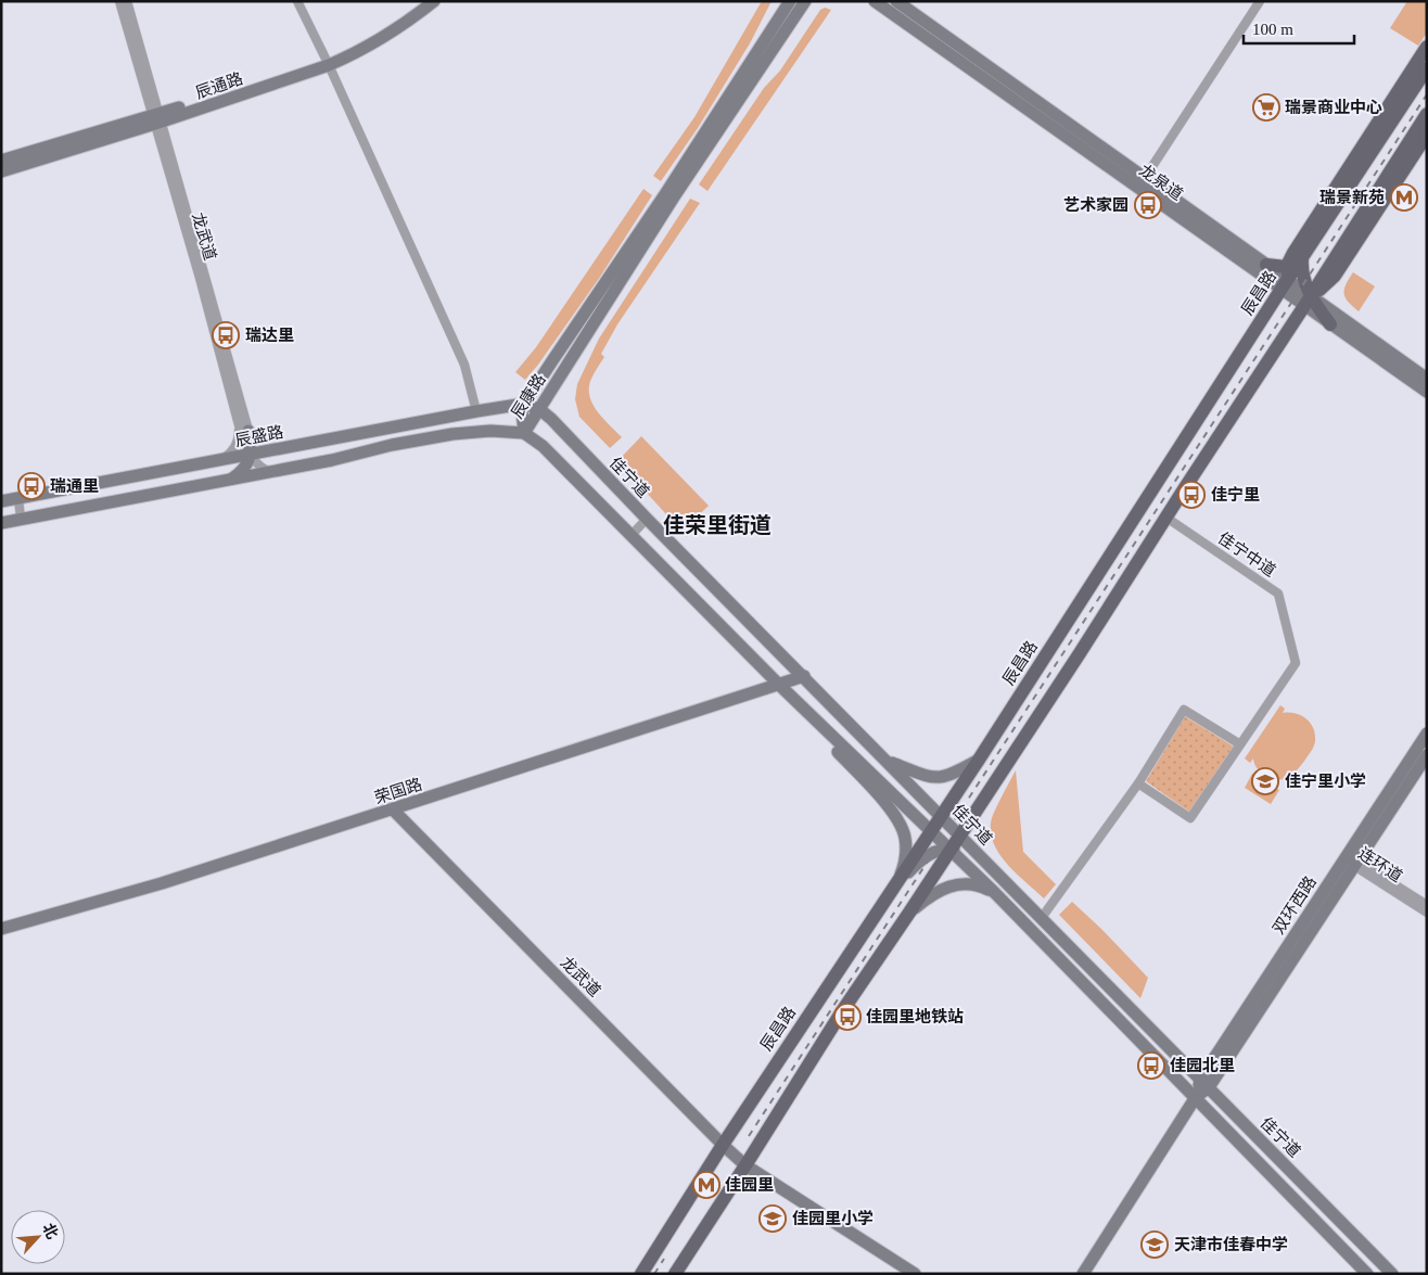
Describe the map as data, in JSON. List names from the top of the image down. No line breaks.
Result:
{"streets":{"main road":["辰昌路"],"street":["辰通路","龙泉道","龙武道","辰康路","辰盛路","佳宁道","佳宁中道","荣国路","连环道"]},"crossings":[["辰通路","龙武道"],["龙泉道","辰昌路"],["龙武道","辰昌路"],["龙武道","荣国路"],["辰昌路","佳宁道"],["辰康路","辰盛路"],["辰康路","佳宁道"],["辰盛路","佳宁道"],["佳宁道","荣国路"]],"districts":["佳荣里街道"],"places":{"supermarket":["瑞景商业中心"],"metro station":["瑞景新苑","佳园里"],"bus stop":["艺术家园","瑞达里","瑞通里","佳宁里","佳园里地铁站","佳园北里"],"school or university":["佳宁里小学","佳园里小学","天津市佳春中学"]},"scale_bar":"100 m","north":"top right"}
